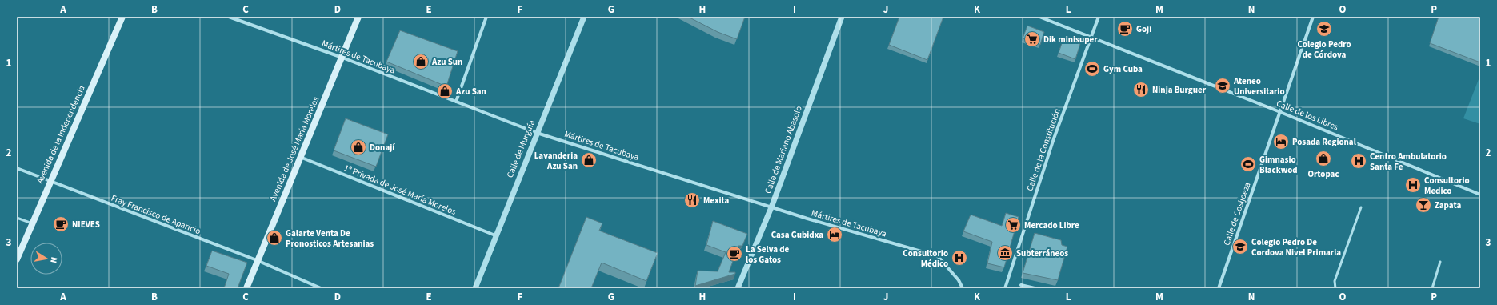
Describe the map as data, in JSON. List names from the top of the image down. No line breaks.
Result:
{"streets":{"main road":["Avenida de la Independencia","Avenida de José María Morelos"],"street":["Mártires de Tacubaya","Calle de los Libres","Calle de Murguía","Calle de Mariano Abasolo","Calle de la Constitución","1ª Prívada de José María Morelos","Calle de Cosijoeza","Fray Francisco de Aparicio"]},"crossings":[["Mártires de Tacubaya","Avenida de José María Morelos"],["Mártires de Tacubaya","Calle de Murguía"],["Mártires de Tacubaya","Calle de Mariano Abasolo"],["Calle de los Libres","Calle de la Constitución"],["Calle de los Libres","Calle de Cosijoeza"],["Avenida de la Independencia","Fray Francisco de Aparicio"],["Avenida de José María Morelos","1ª Prívada de José María Morelos"],["Avenida de José María Morelos","Fray Francisco de Aparicio"],["Calle de Murguía","1ª Prívada de José María Morelos"]],"places":{"cafe":["Goji","NIEVES","La Selva de los Gatos"],"school or university":["Colegio Pedro de Córdova","Ateneo Universitario","Colegio Pedro De Cordova Nivel Primaria"],"supermarket":["Dik minisuper","Mercado Libre"],"shop":["Azu Sun","Azu San","Donají","Ortopac","Lavanderia Azu San","Galarte Venta De Pronosticos Artesanias"],"sports":["Gym Cuba","Gimnasio Blackwod"],"restaurant":["Ninja Burguer","Mexita"],"hotel":["Posada Regional","Casa Gubidxa"],"hospital":["Centro Ambulatorio Santa Fe","Consultorio Medico","Consultorio Médico"],"bar":["Zapata"],"museum":["Subterráneos"]},"north":"right","grid":{"columns":["A","B","C","D","E","F","G","H","I","J","K","L","M","N","O","P"],"rows":["1","2","3"]}}
